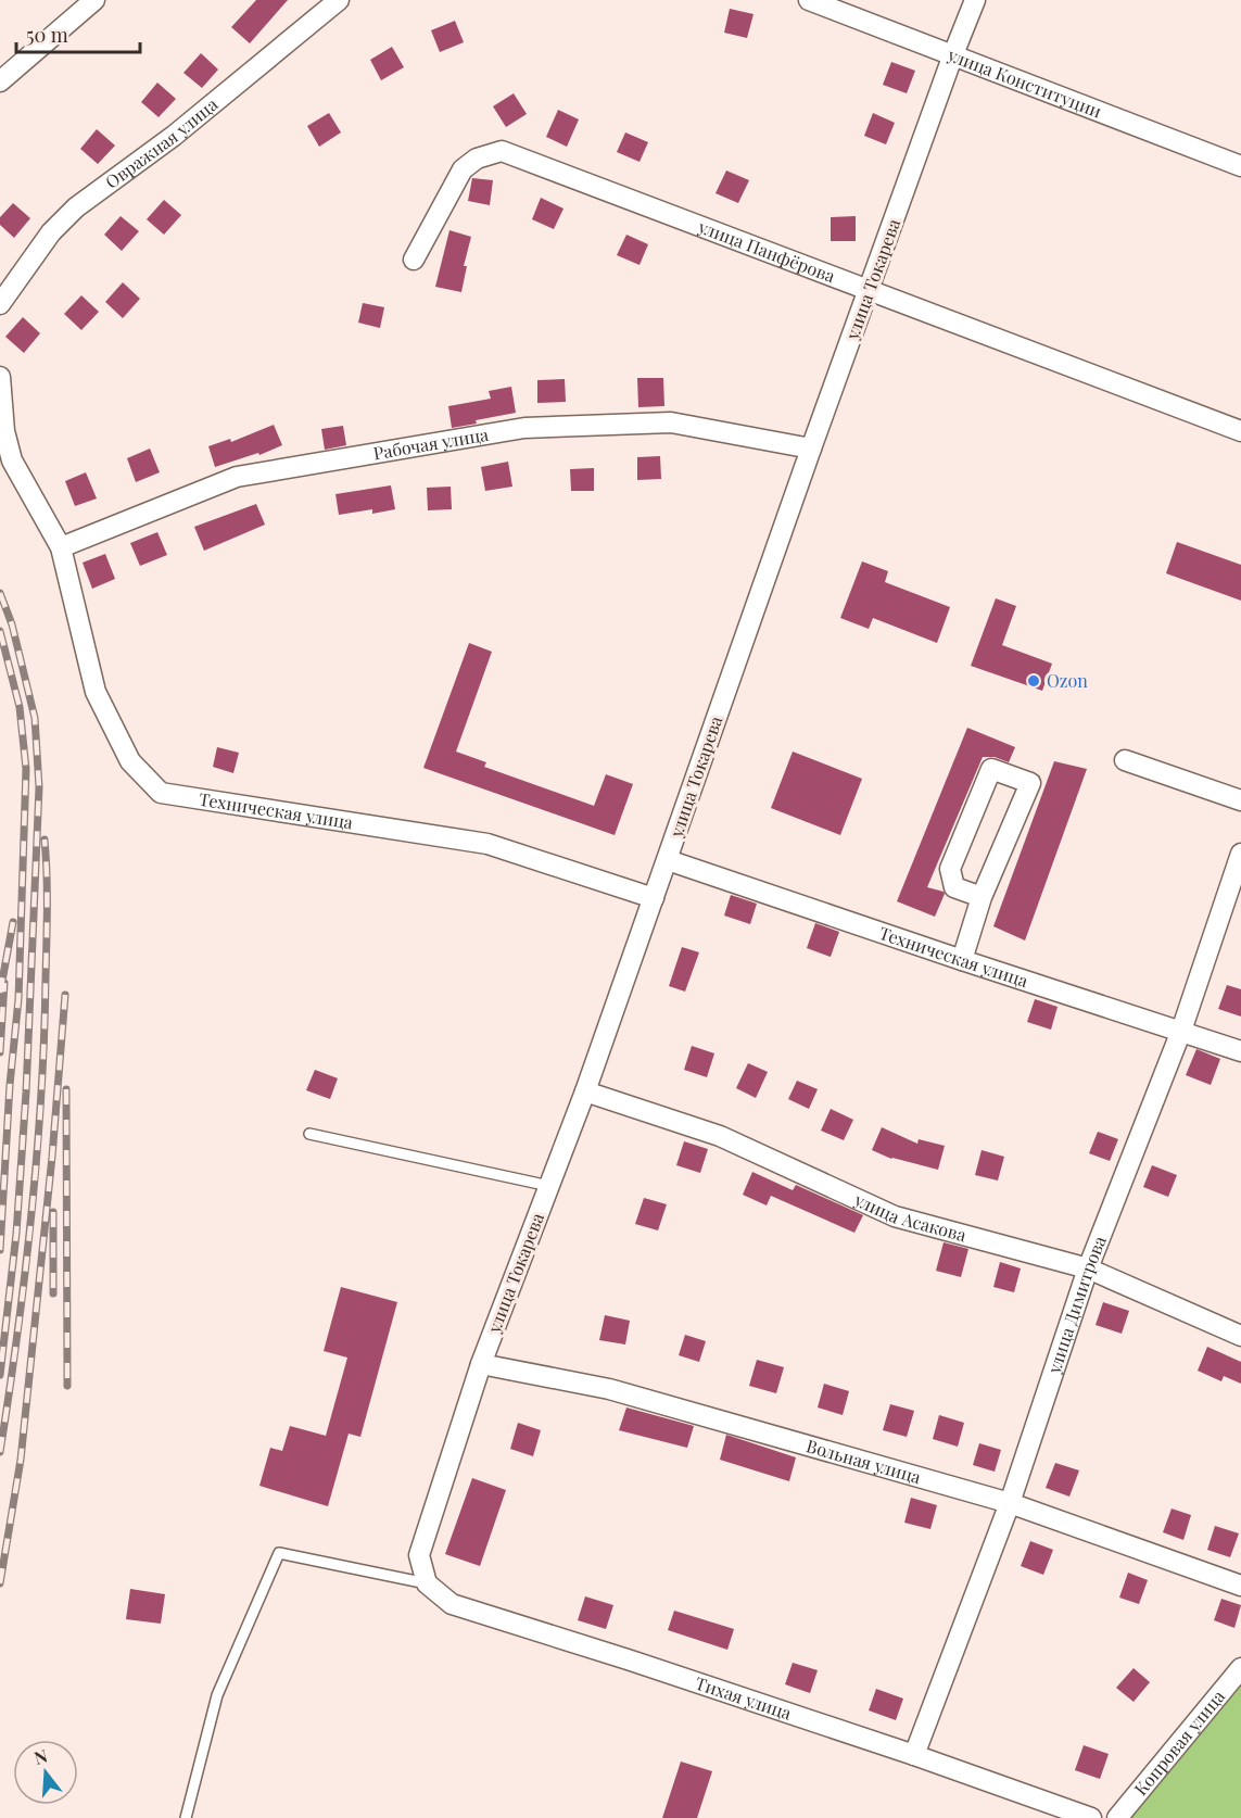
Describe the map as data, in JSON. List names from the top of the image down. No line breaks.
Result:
{"streets":{"street":["улица Конституции","Овражная улица","улица Панфёрова","улица Токарева","Рабочая улица","Техническая улица","улица Асакова","улица Димитрова","Вольная улица","Тихая улица","Копровая улица"]},"crossings":[["улица Конституции","улица Токарева"],["улица Панфёрова","улица Токарева"],["улица Токарева","Рабочая улица"],["улица Токарева","Техническая улица"],["улица Токарева","улица Асакова"],["улица Токарева","Вольная улица"],["улица Токарева","Тихая улица"],["Рабочая улица","Техническая улица"],["Техническая улица","улица Димитрова"],["улица Асакова","улица Димитрова"],["улица Димитрова","Вольная улица"],["улица Димитрова","Тихая улица"]],"places":["Ozon"],"scale_bar":"50 m","north":"top"}
